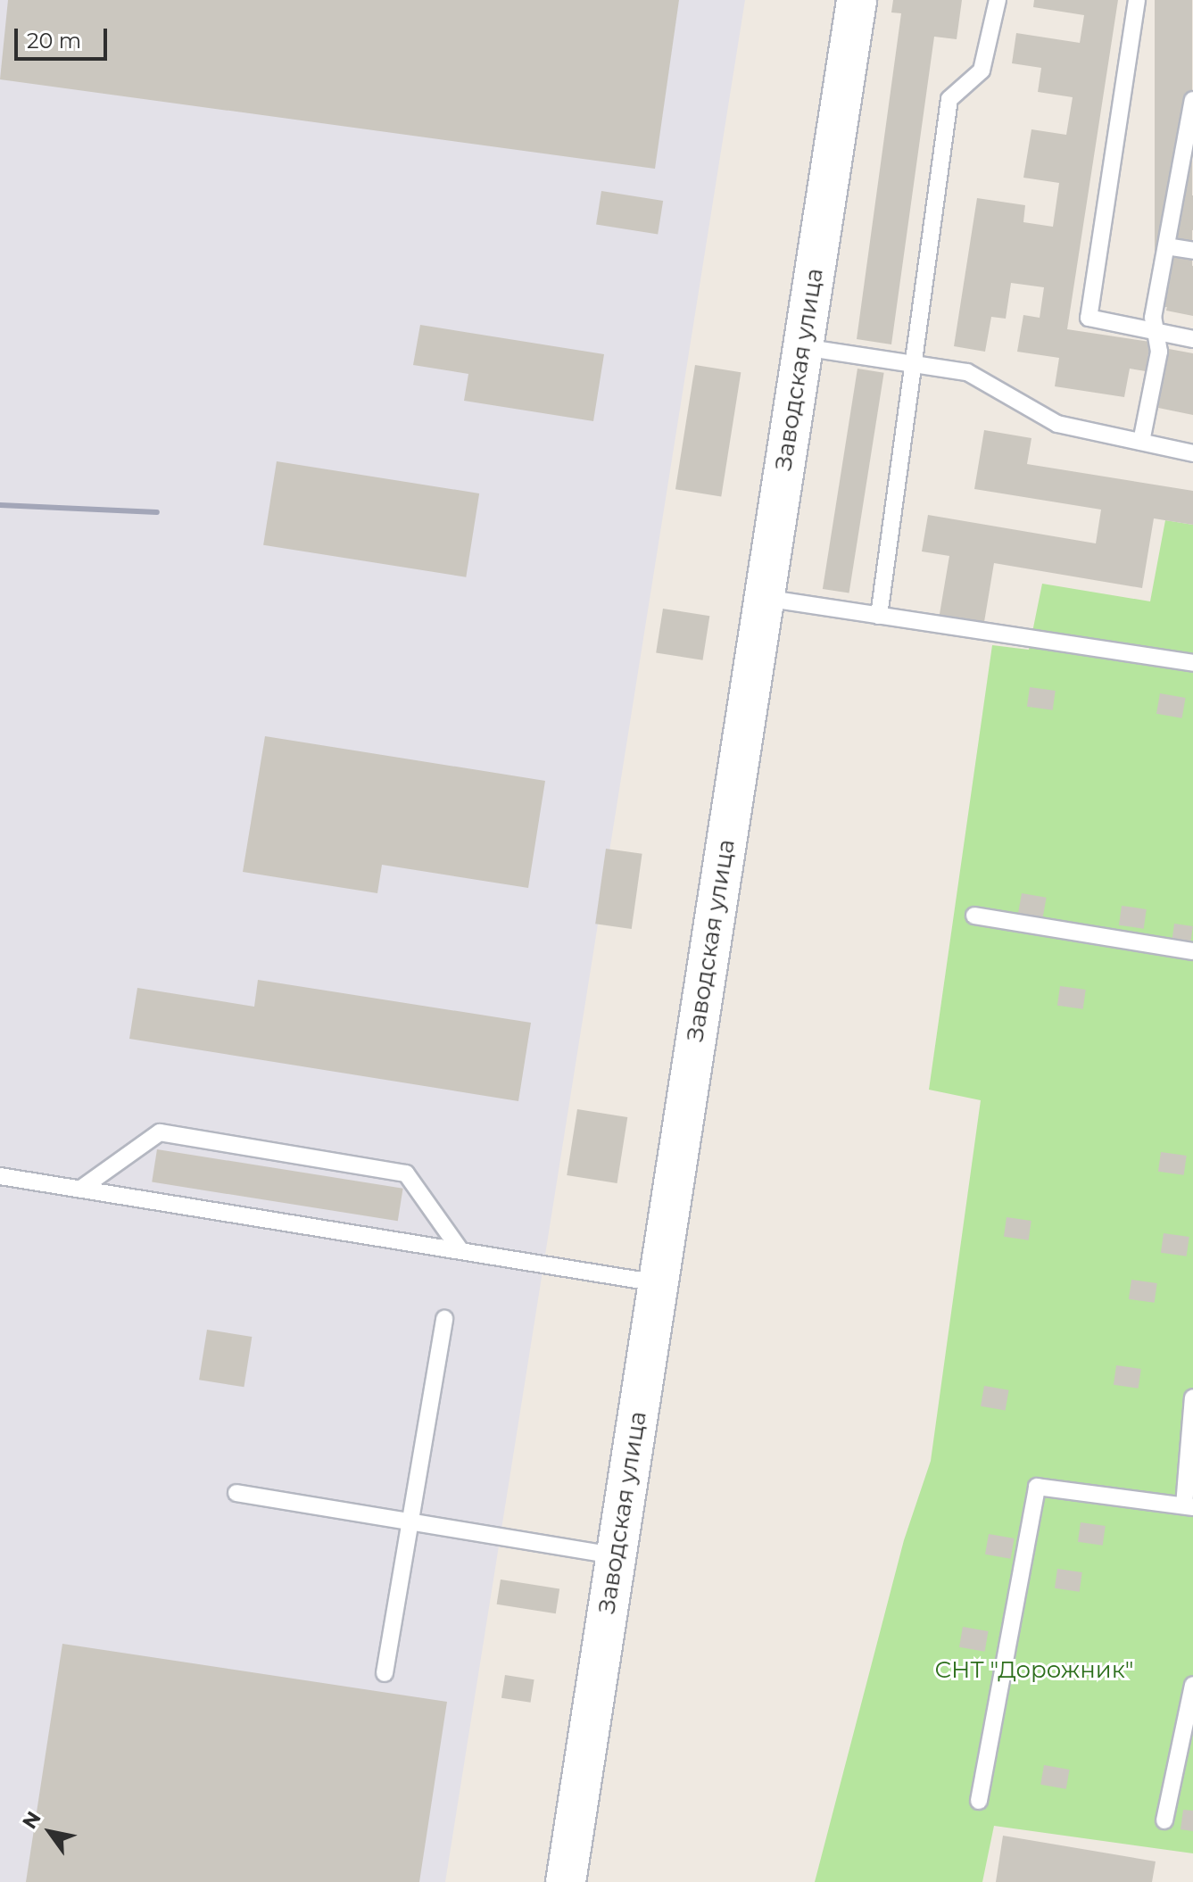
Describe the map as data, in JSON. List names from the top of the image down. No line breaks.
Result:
{"streets":{"main road":["Заводская улица"]},"parks":["СНТ \"Дорожник\""],"scale_bar":"20 m","north":"top left"}
